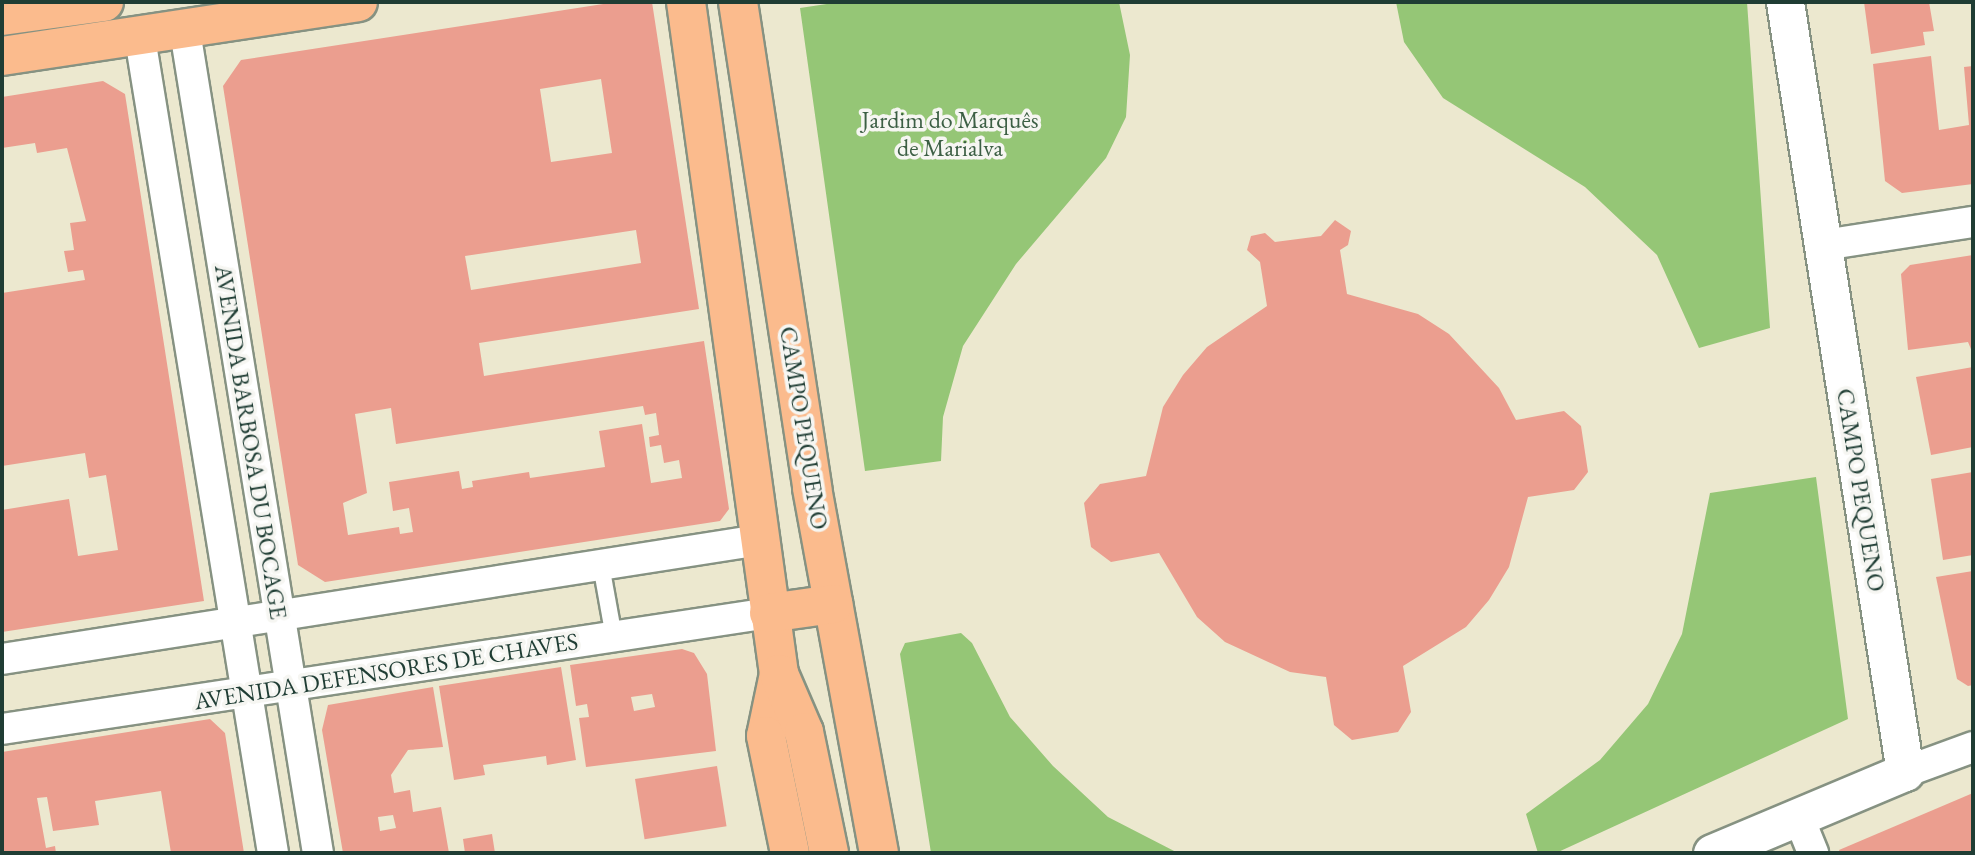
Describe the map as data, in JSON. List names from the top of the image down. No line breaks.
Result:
{"streets":{"main road":["CAMPO PEQUENO"],"street":["AVENIDA BARBOSA DU BOCAGE","AVENIDA DEFENSORES DE CHAVES"]},"crossings":[["AVENIDA BARBOSA DU BOCAGE","AVENIDA DEFENSORES DE CHAVES"]],"parks":["Jardim do Marquês de Marialva"]}
